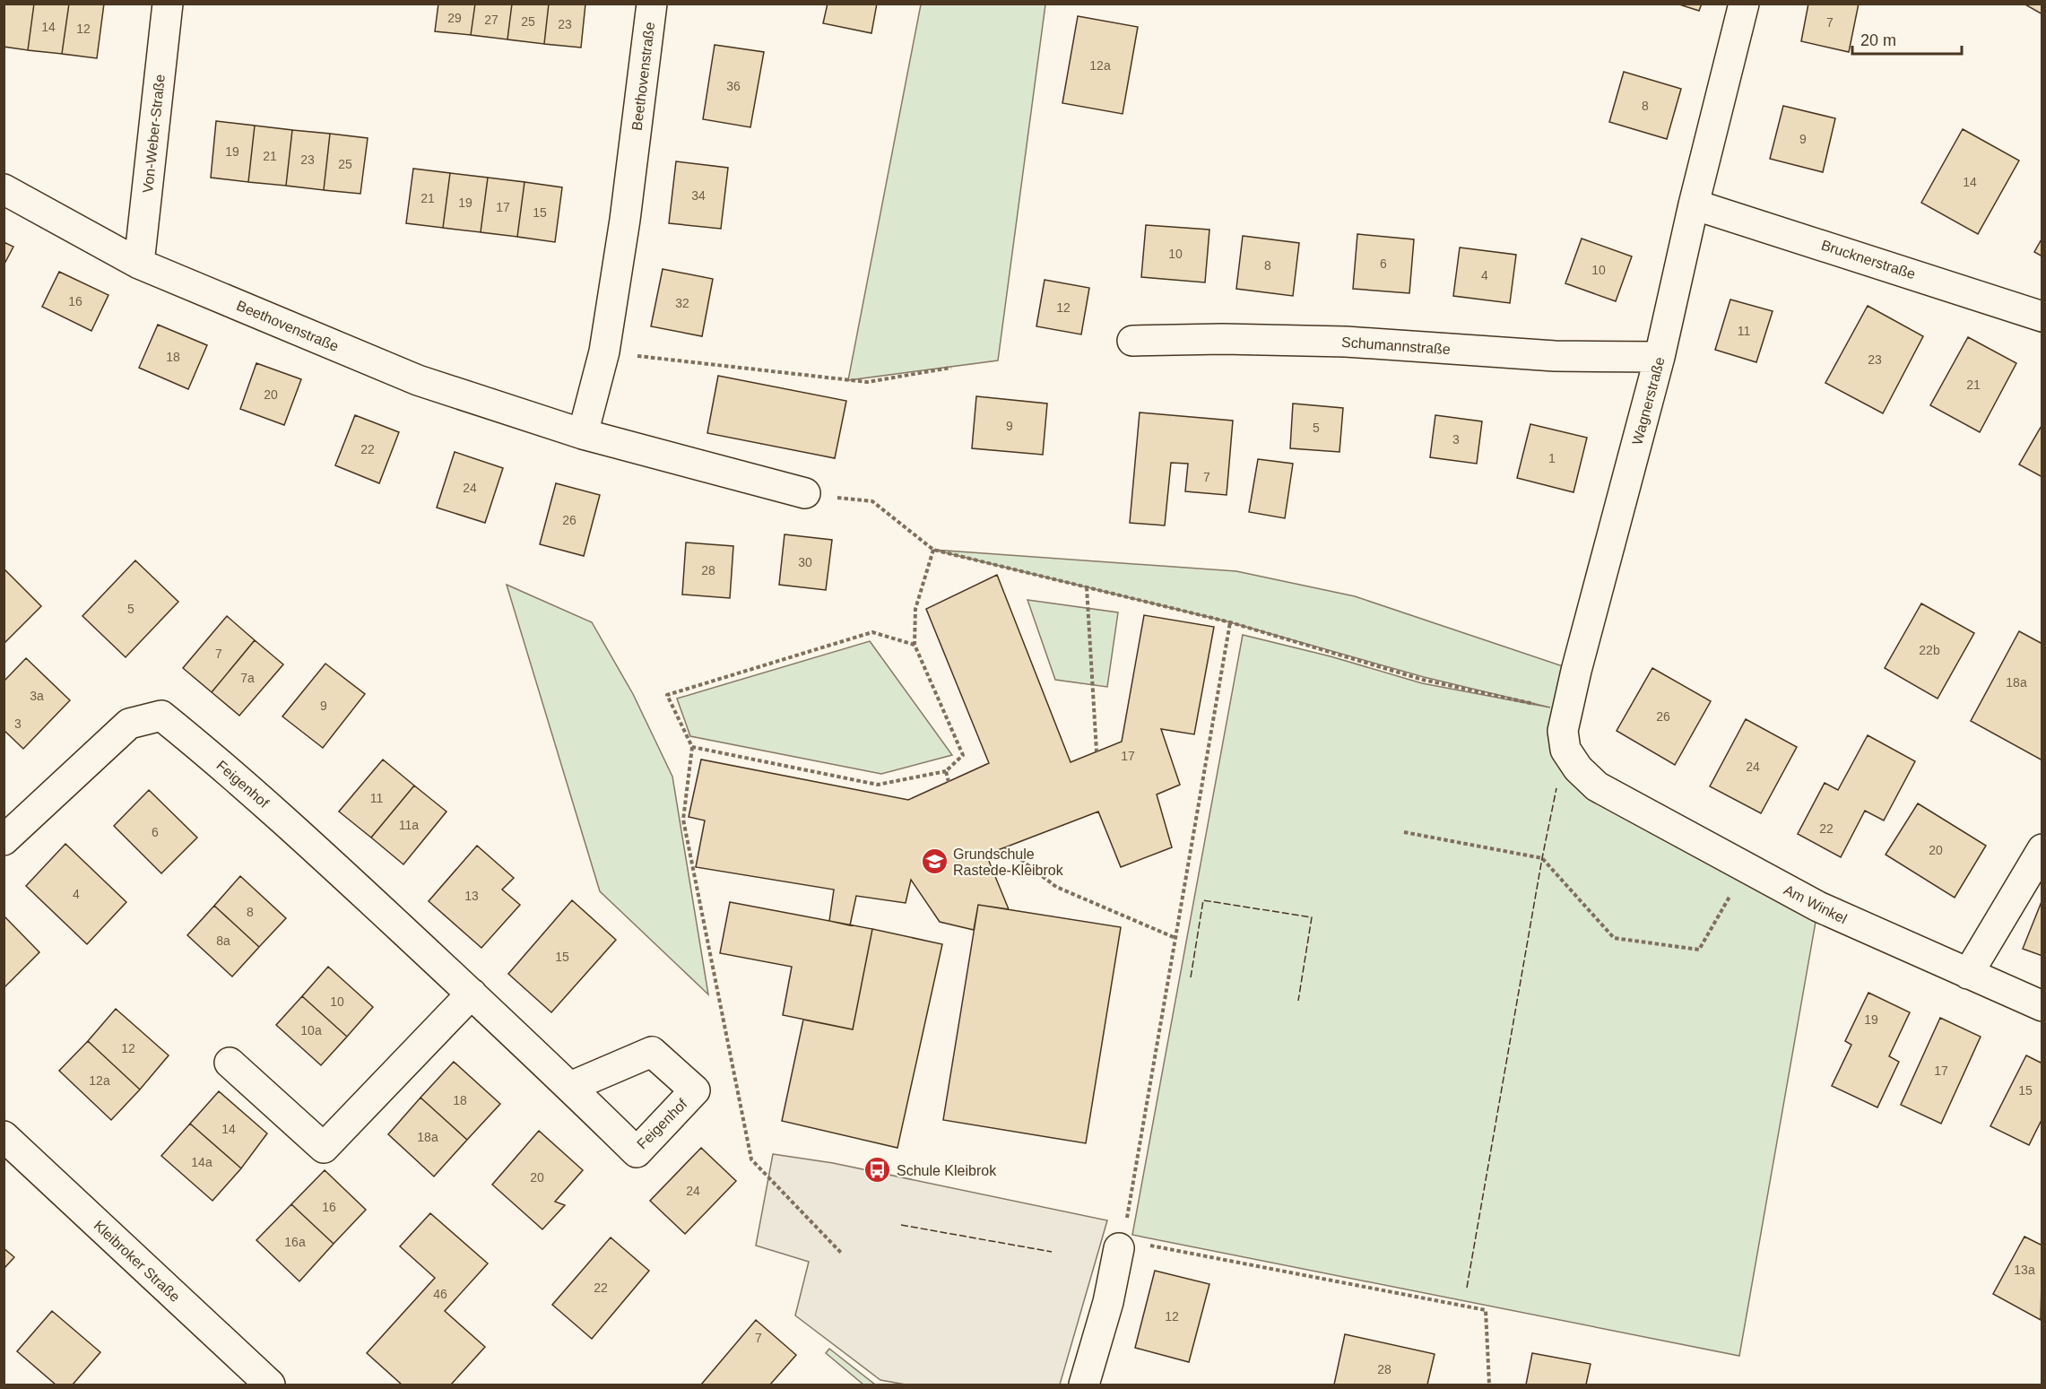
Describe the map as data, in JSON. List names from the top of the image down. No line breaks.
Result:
{"streets":{"street":["Beethovenstraße","Von-Weber-Straße","Brucknerstraße","Schumannstraße","Wagnerstraße","Feigenhof","Am Winkel","Kleibroker Straße"]},"crossings":[["Beethovenstraße","Von-Weber-Straße"],["Brucknerstraße","Wagnerstraße"],["Schumannstraße","Wagnerstraße"],["Wagnerstraße","Am Winkel"]],"places":{"school or university":["Grundschule Rastede-Kleibrok"],"bus stop":["Schule Kleibrok"]},"house_numbers":["29","27","25","7","23","14","12","12a","36","8","9","19","21","23","25","14","34","21","19","17","15","10","6","8","10","4","16","32","12","11","18","23","21","20","9","5","3","22","1","7","24","26","30","28","5","22b","7","7a","18a","3a","9","26","3","17","24","11","11a","22","6","20","4","13","8","8a","15","10","19","10a","12","17","12a","15","18","14","18a","14a","20","24","16","16a","13a","22","46","12","7","28"],"scale_bar":"20 m"}
